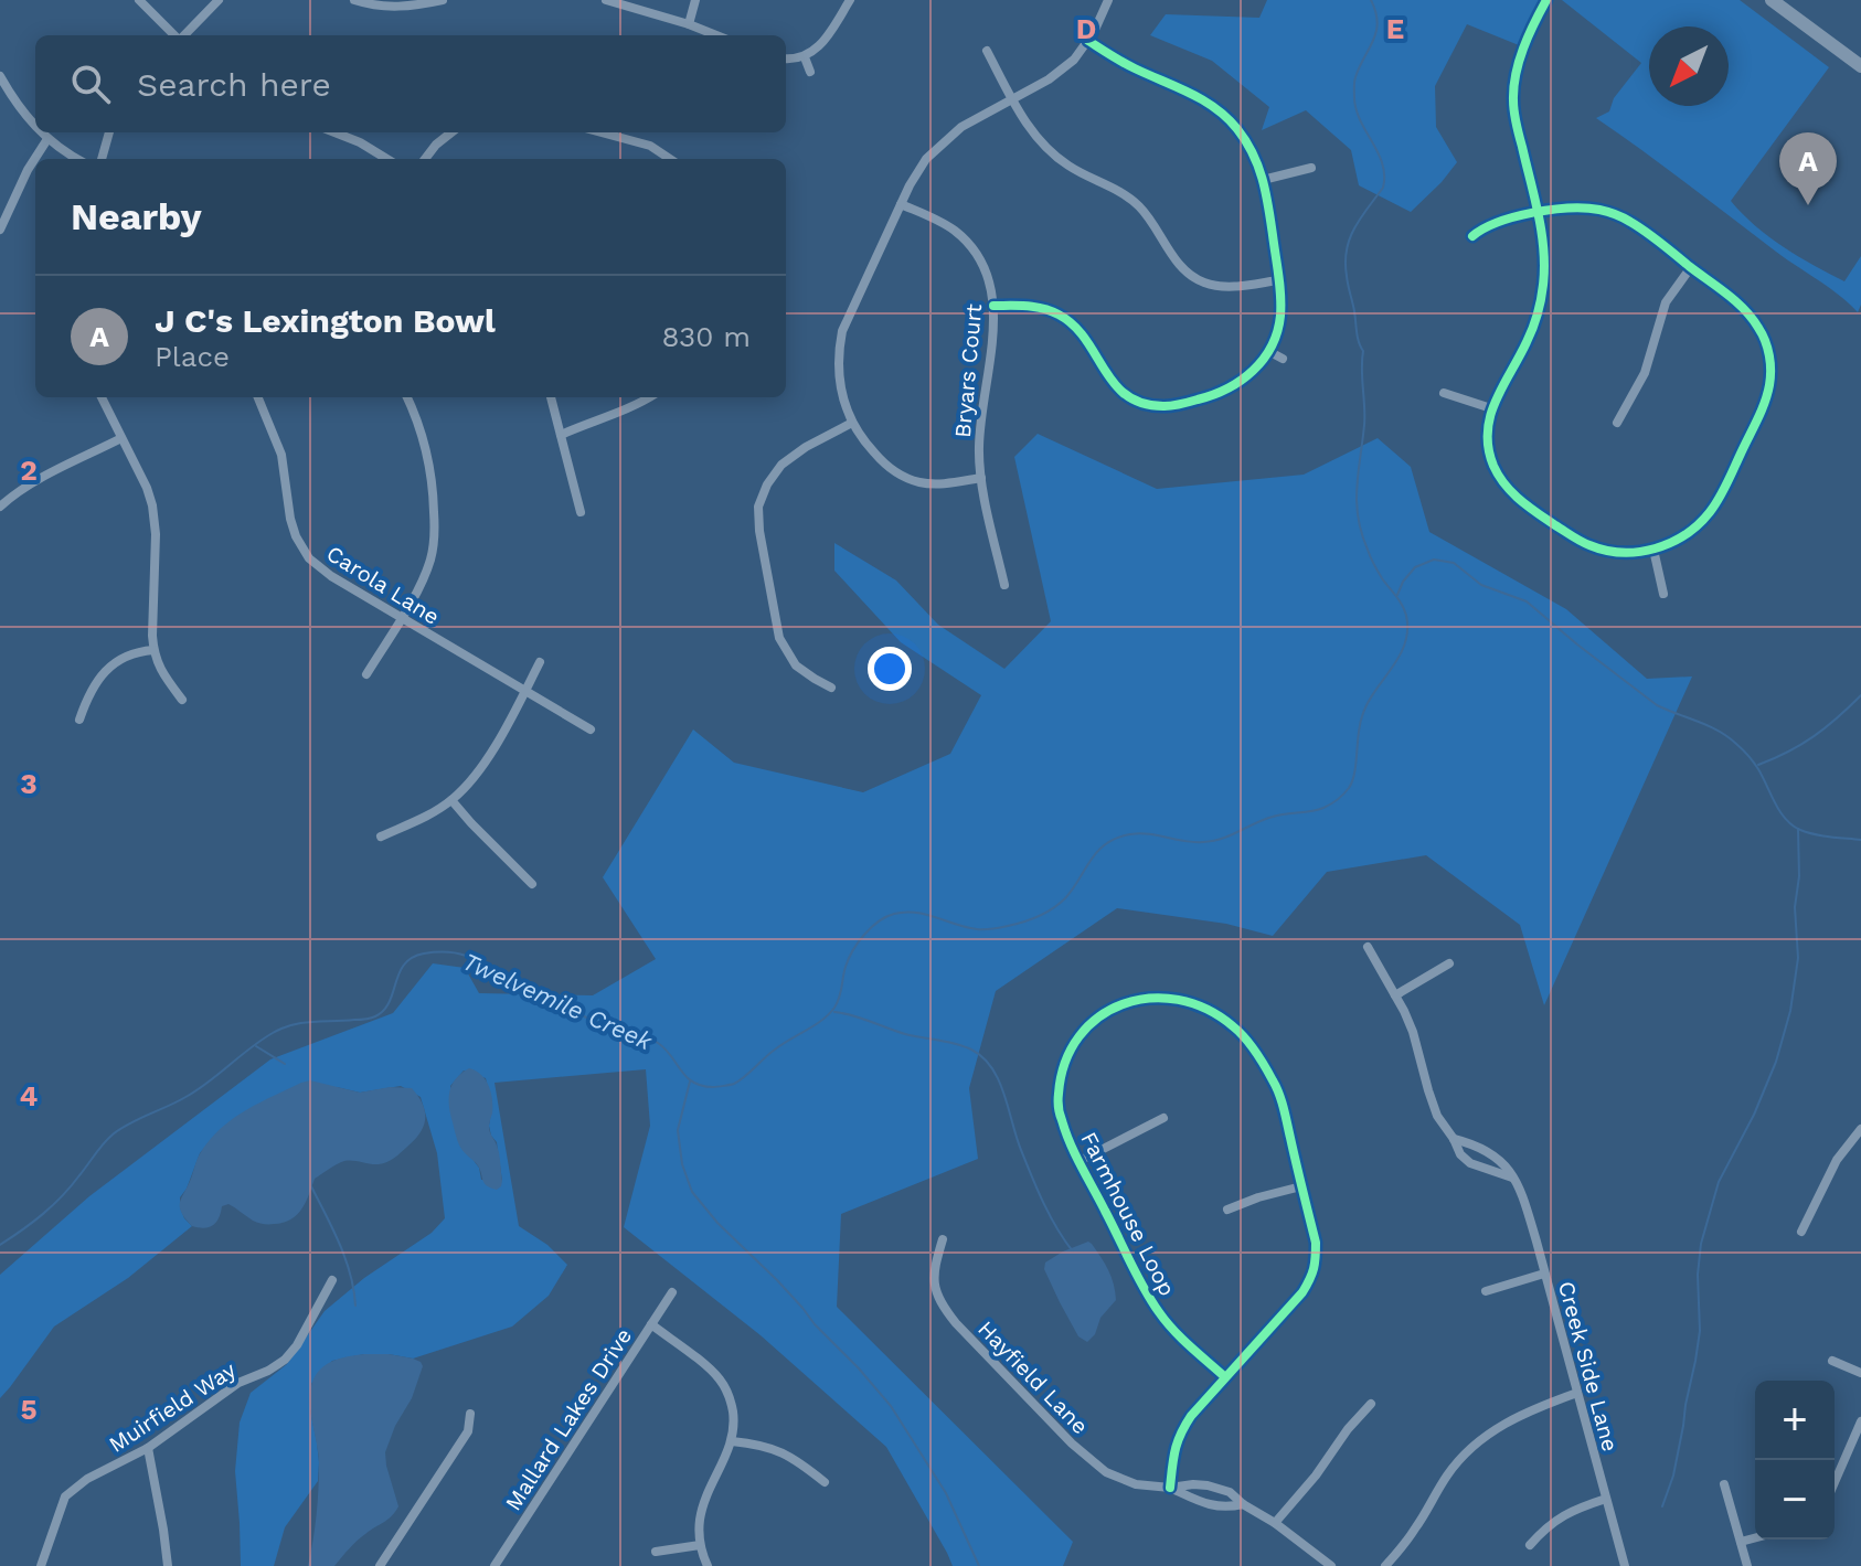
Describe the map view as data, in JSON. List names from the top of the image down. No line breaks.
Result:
{"streets":{"street":["Bryars Court","Carola Lane","Farmhouse Loop","Creek Side Lane","Hayfield Lane","Muirfield Way","Mallard Lakes Drive"]},"crossings":[["Farmhouse Loop","Hayfield Lane"]],"water":["Twelvemile Creek"],"north":"bottom left","page":{"search":"Search here","pins":"A","heading":"Nearby","list":[{"mark":"A","name":"J C's Lexington Bowl","note":"Place","value":"830 m"}],"map_buttons":["+","−"]},"grid":{"columns":["D","E"],"rows":["2","3","4","5"]}}
